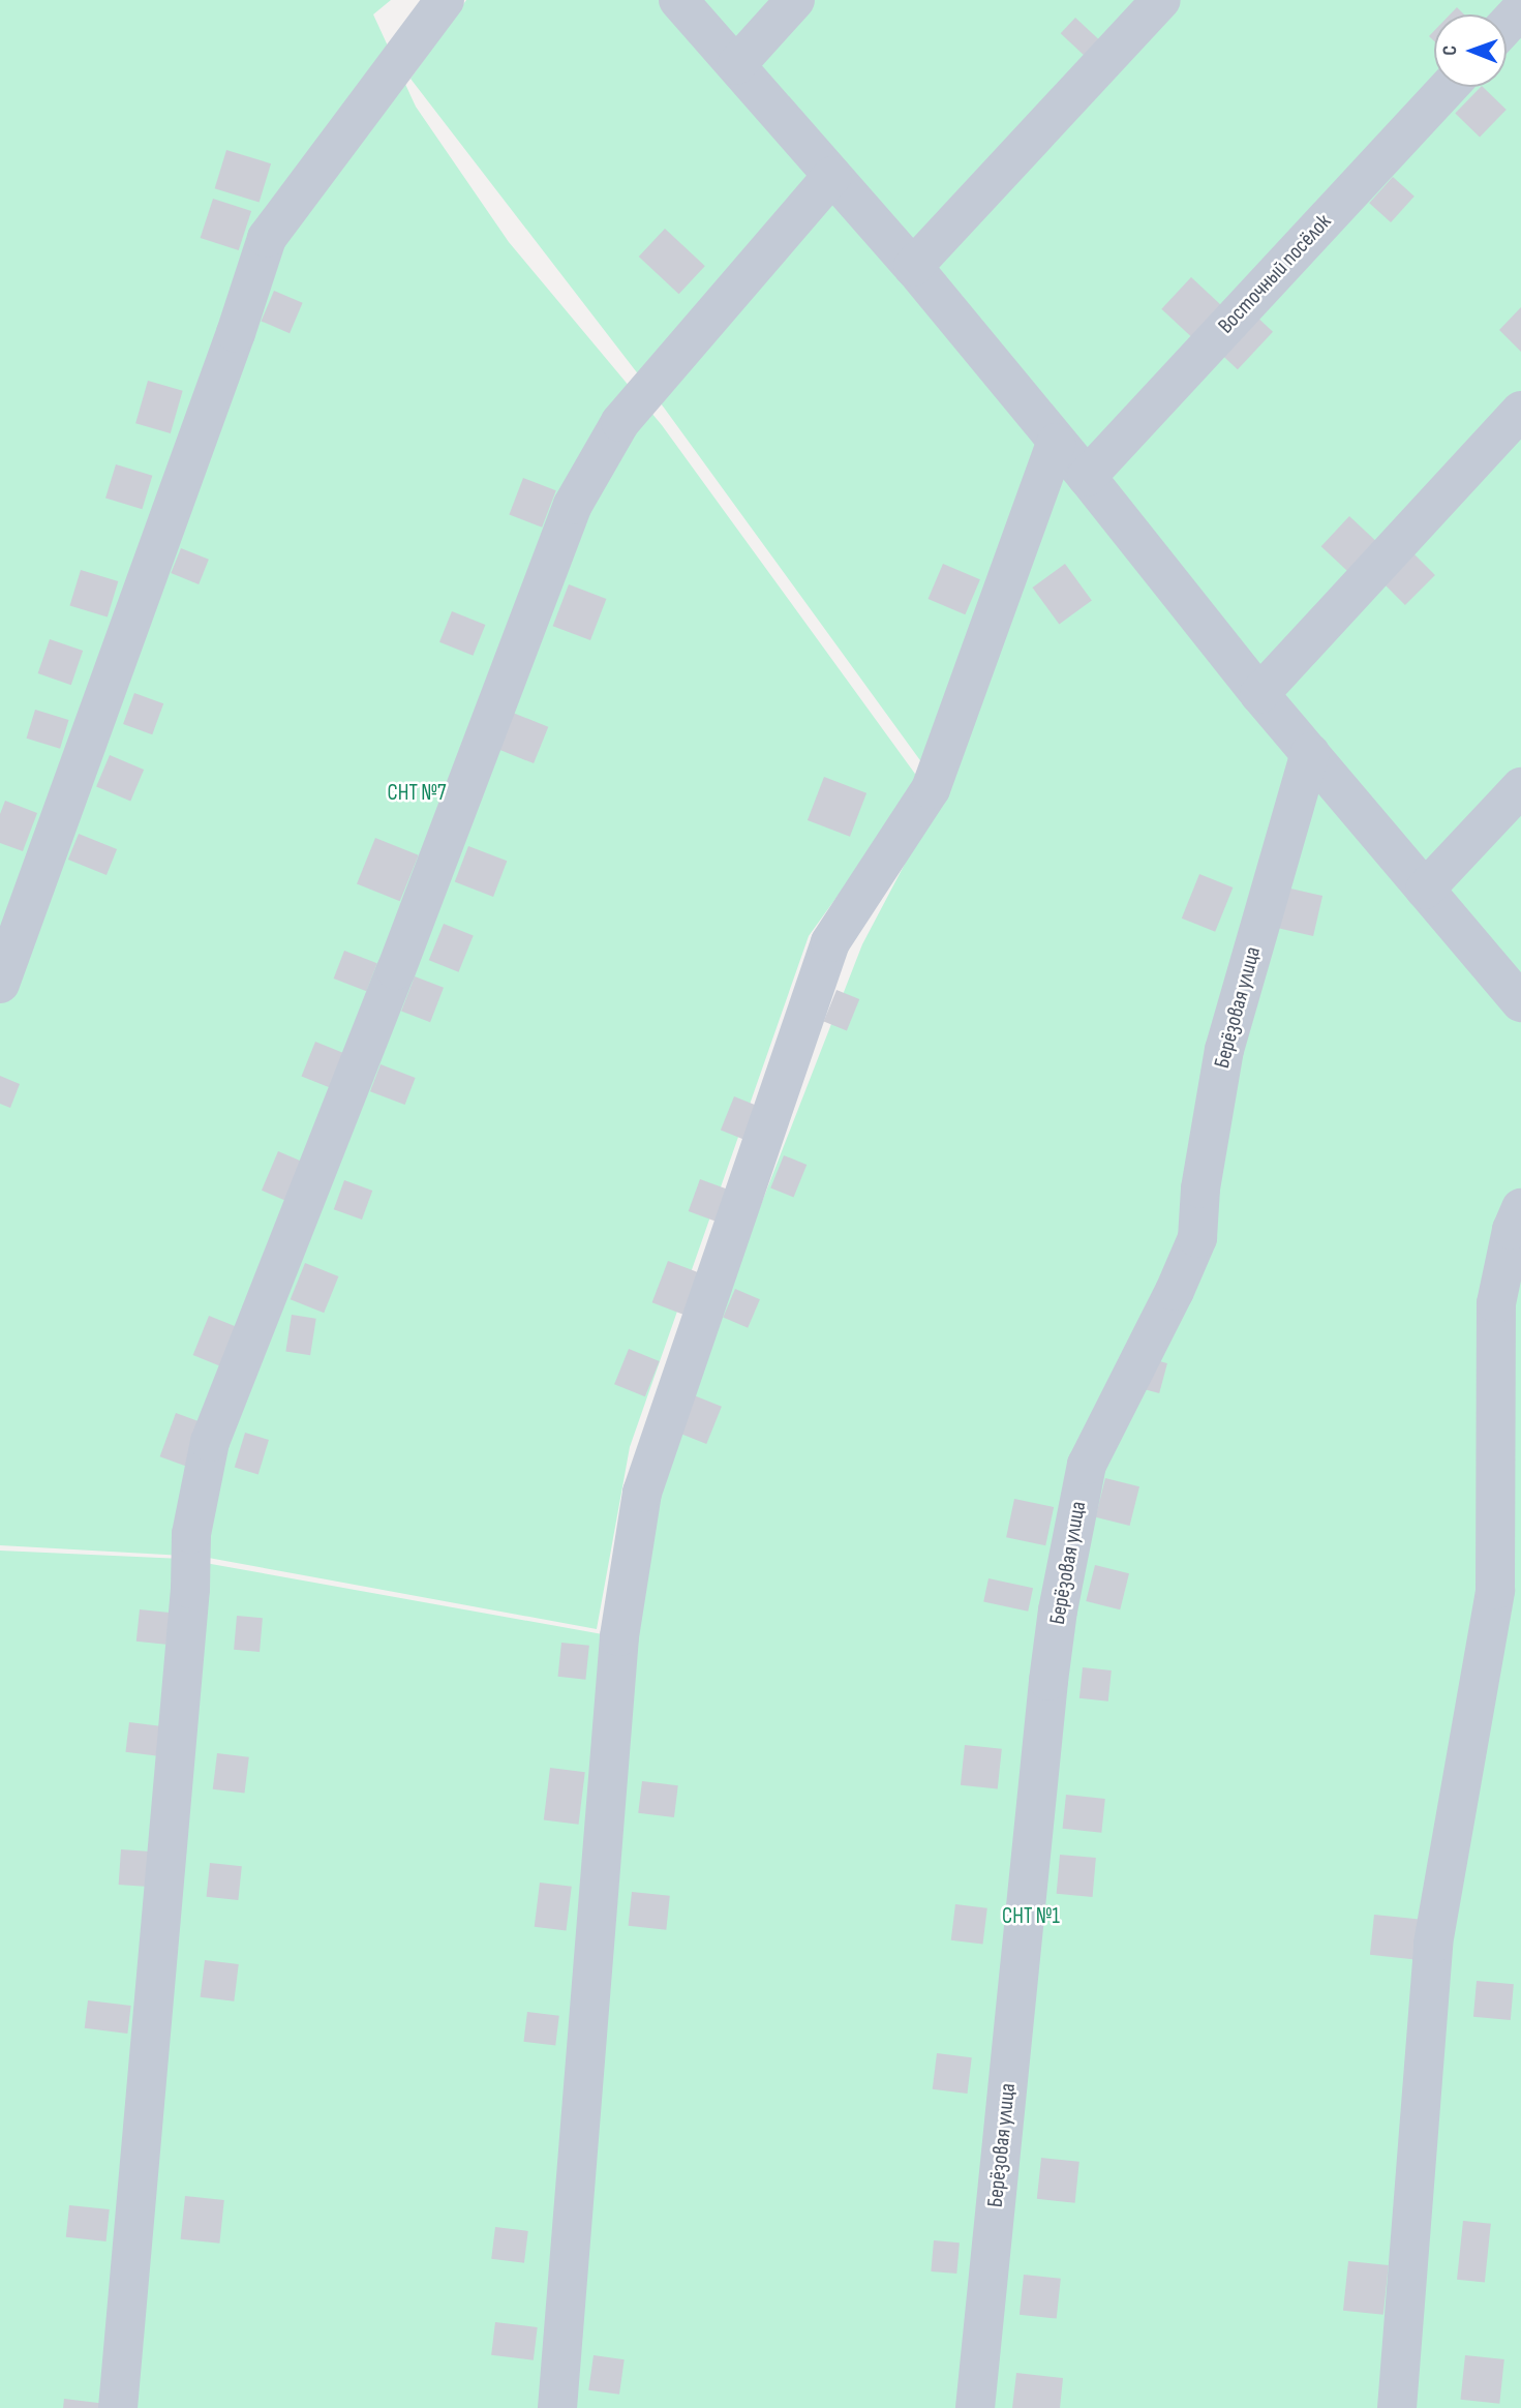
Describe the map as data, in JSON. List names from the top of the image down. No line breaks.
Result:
{"streets":{"street":["Восточный посёлок","Берёзовая улица"]},"parks":["СНТ №7","СНТ №1"],"north":"left"}
